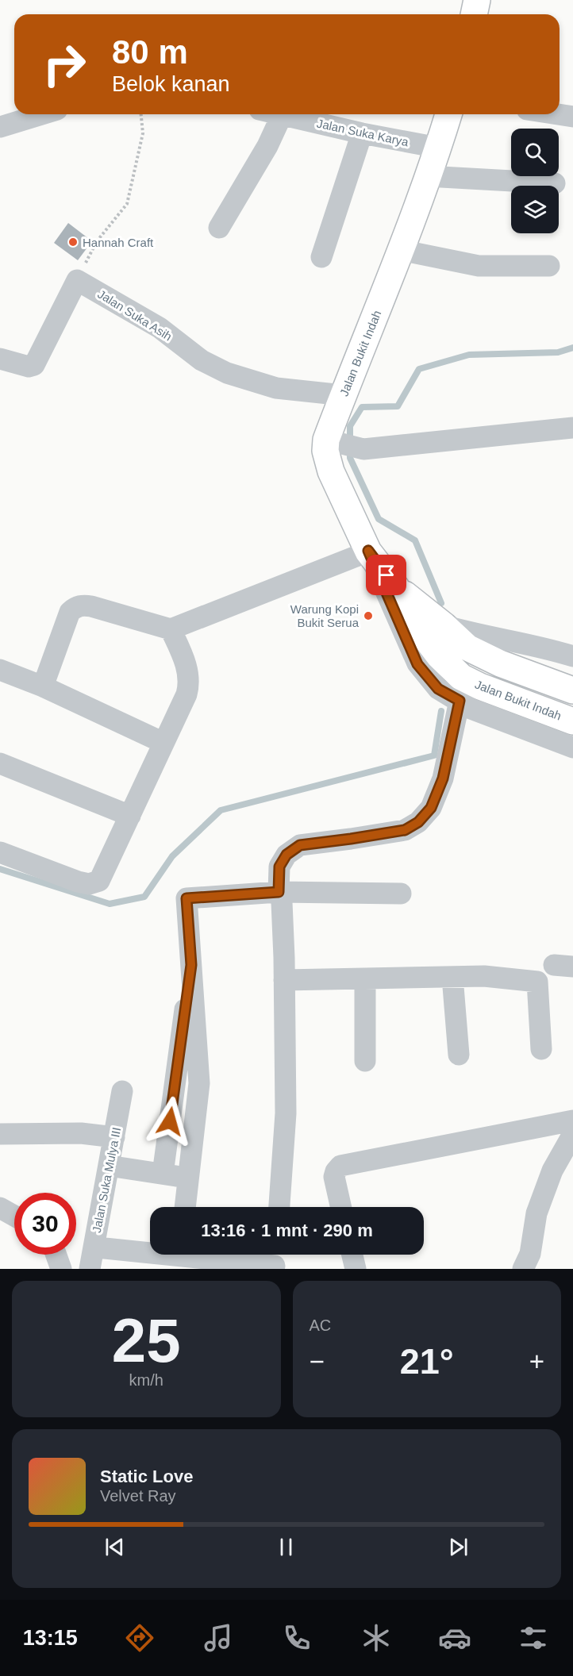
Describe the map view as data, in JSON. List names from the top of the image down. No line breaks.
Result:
{"streets":{"main road":["Jalan Bukit Indah"],"street":["Jalan Suka Karya","Jalan Suka Asih","Jalan Suka Mulya III"]},"crossings":[["Jalan Suka Karya","Jalan Bukit Indah"],["Jalan Suka Asih","Jalan Bukit Indah"]],"places":["Hannah Craft","Warung Kopi Bukit Serua"],"page":{"turn":["80 m","Belok kanan"],"limit":"30","trip":"13:16 · 1 mnt · 290 m","tile":[["25","km/h"],"AC"],"heat":["−","21°","+"],"song":["Static Love","Velvet Ray"],"tabs":"13:15"}}
